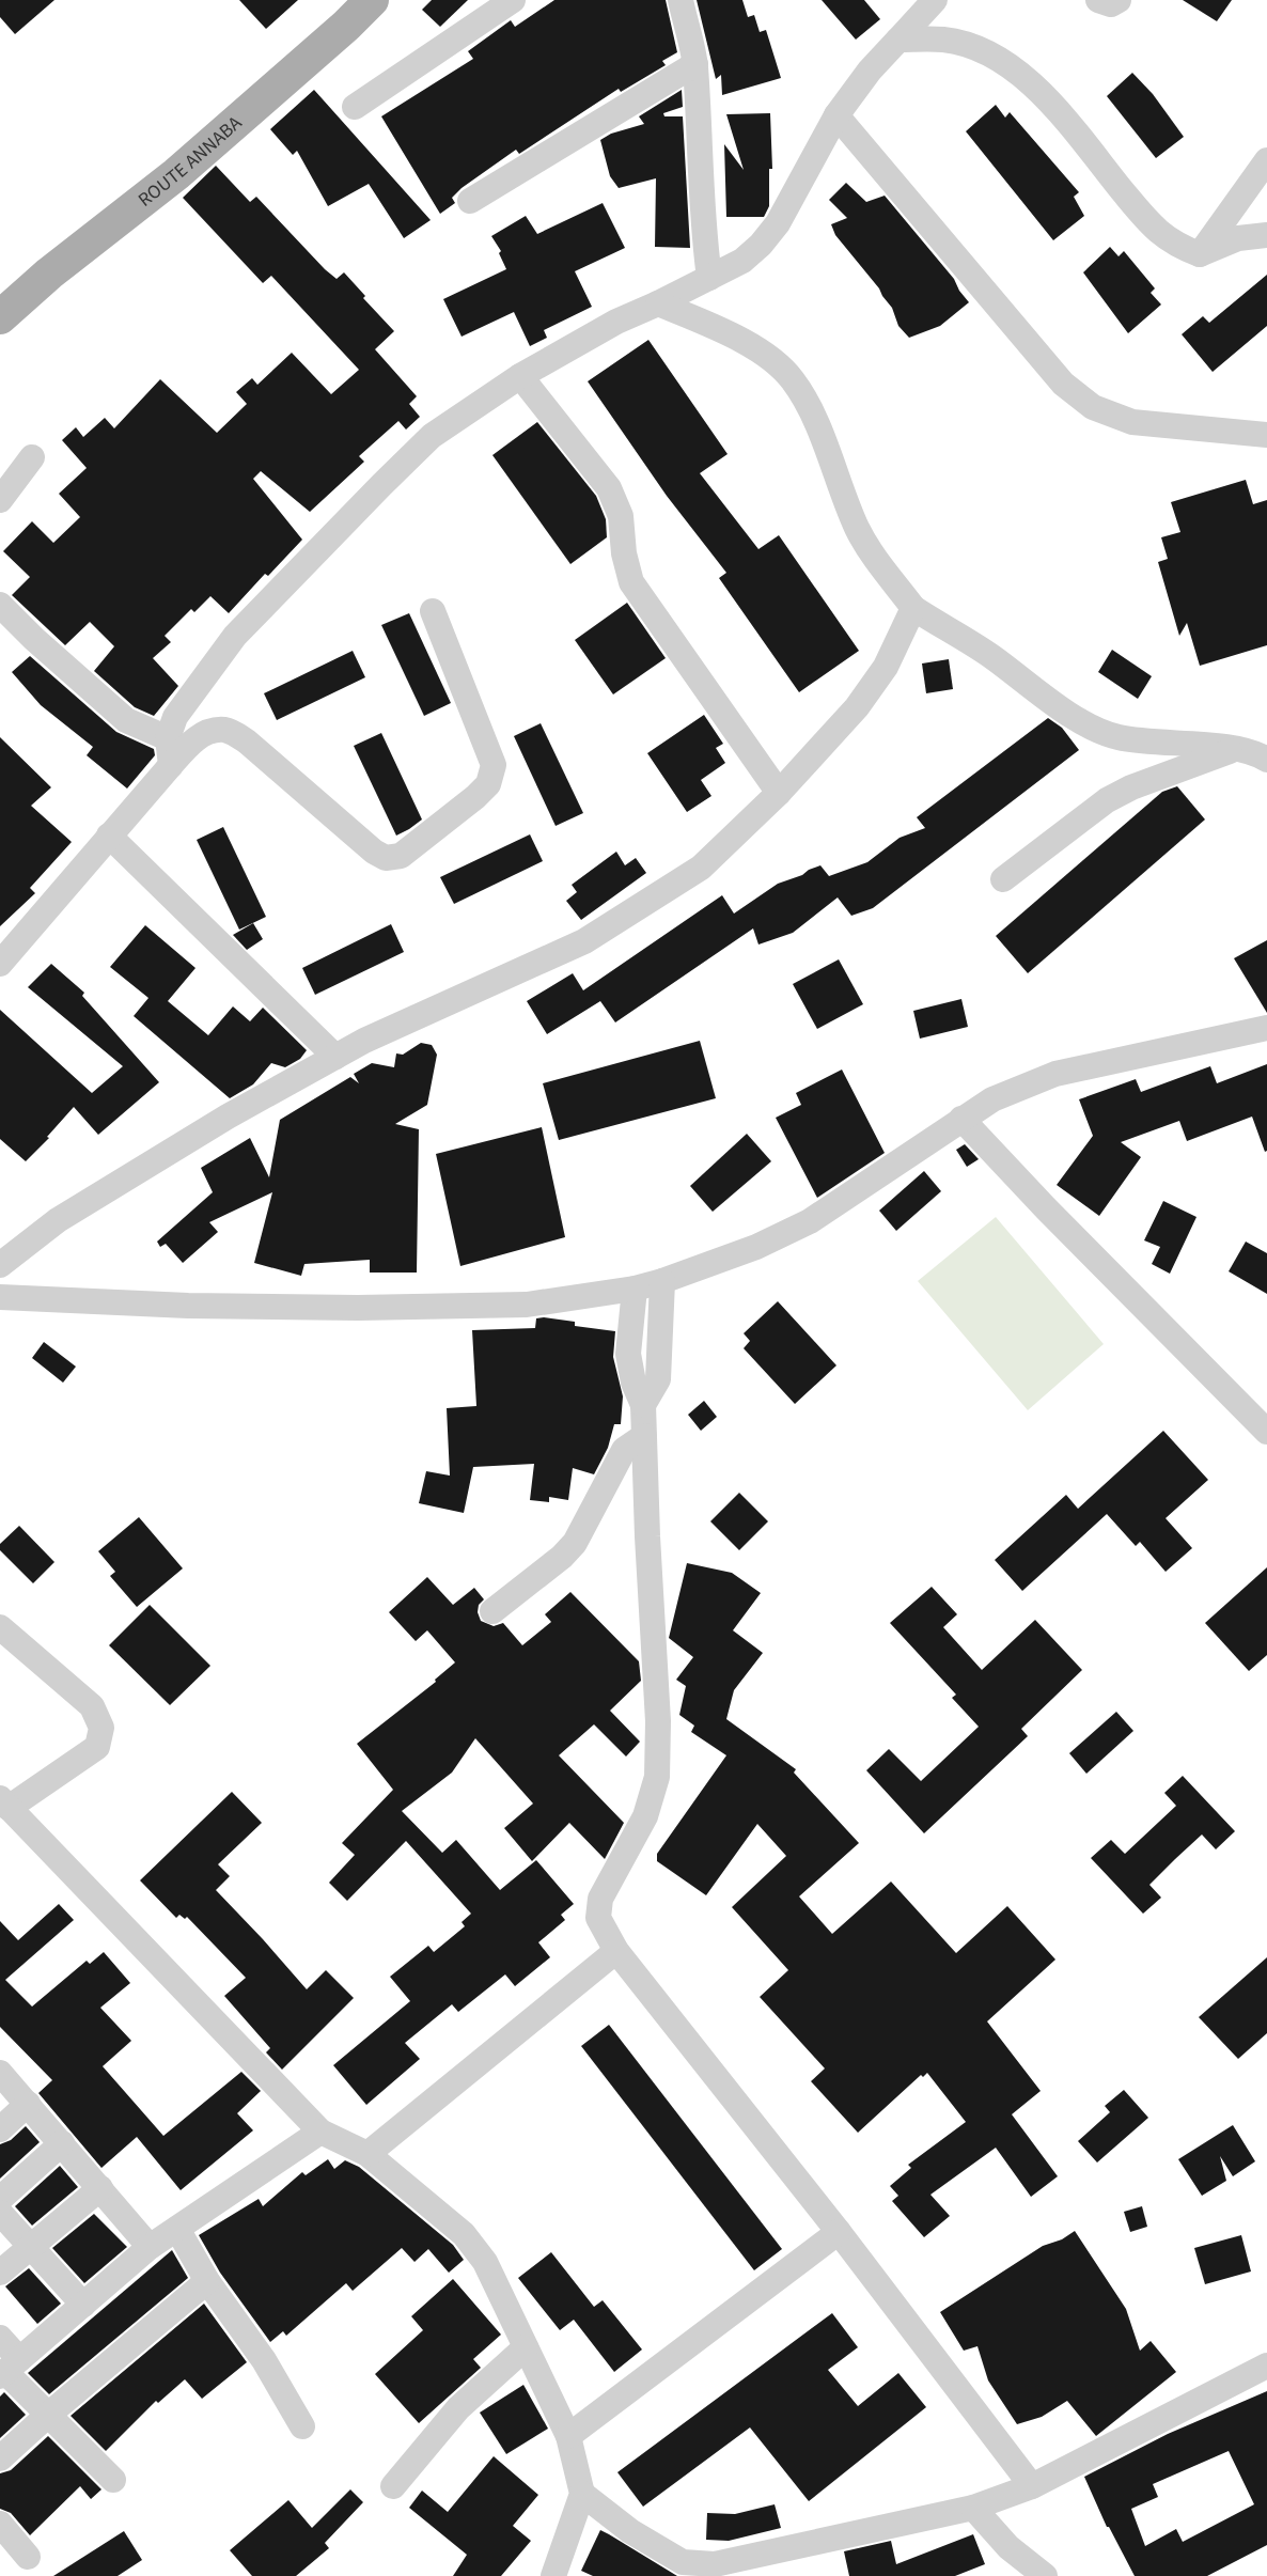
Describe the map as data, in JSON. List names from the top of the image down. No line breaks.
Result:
{"streets":{"main road":["ROUTE ANNABA"]}}
